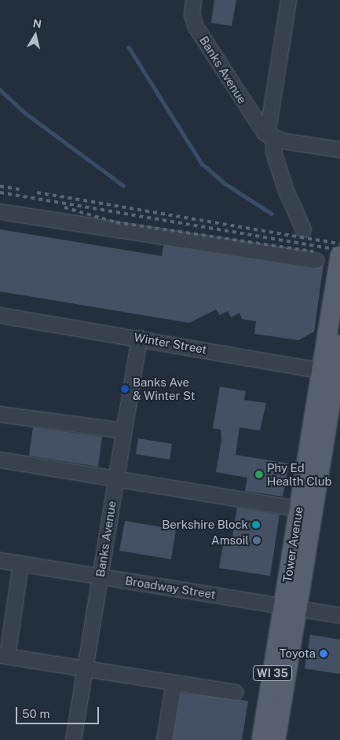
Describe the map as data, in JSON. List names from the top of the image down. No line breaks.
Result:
{"streets":{"main road":["Tower Avenue","WI 35"],"street":["Banks Avenue","Winter Street","Broadway Street"]},"crossings":[["Banks Avenue","Winter Street"],["Banks Avenue","Broadway Street"],["Winter Street","Tower Avenue"],["Tower Avenue","Broadway Street"]],"places":["Banks Ave & Winter St","Phy Ed Health Club","Berkshire Block","Amsoil","Toyota"],"scale_bar":"50 m","north":"top"}
